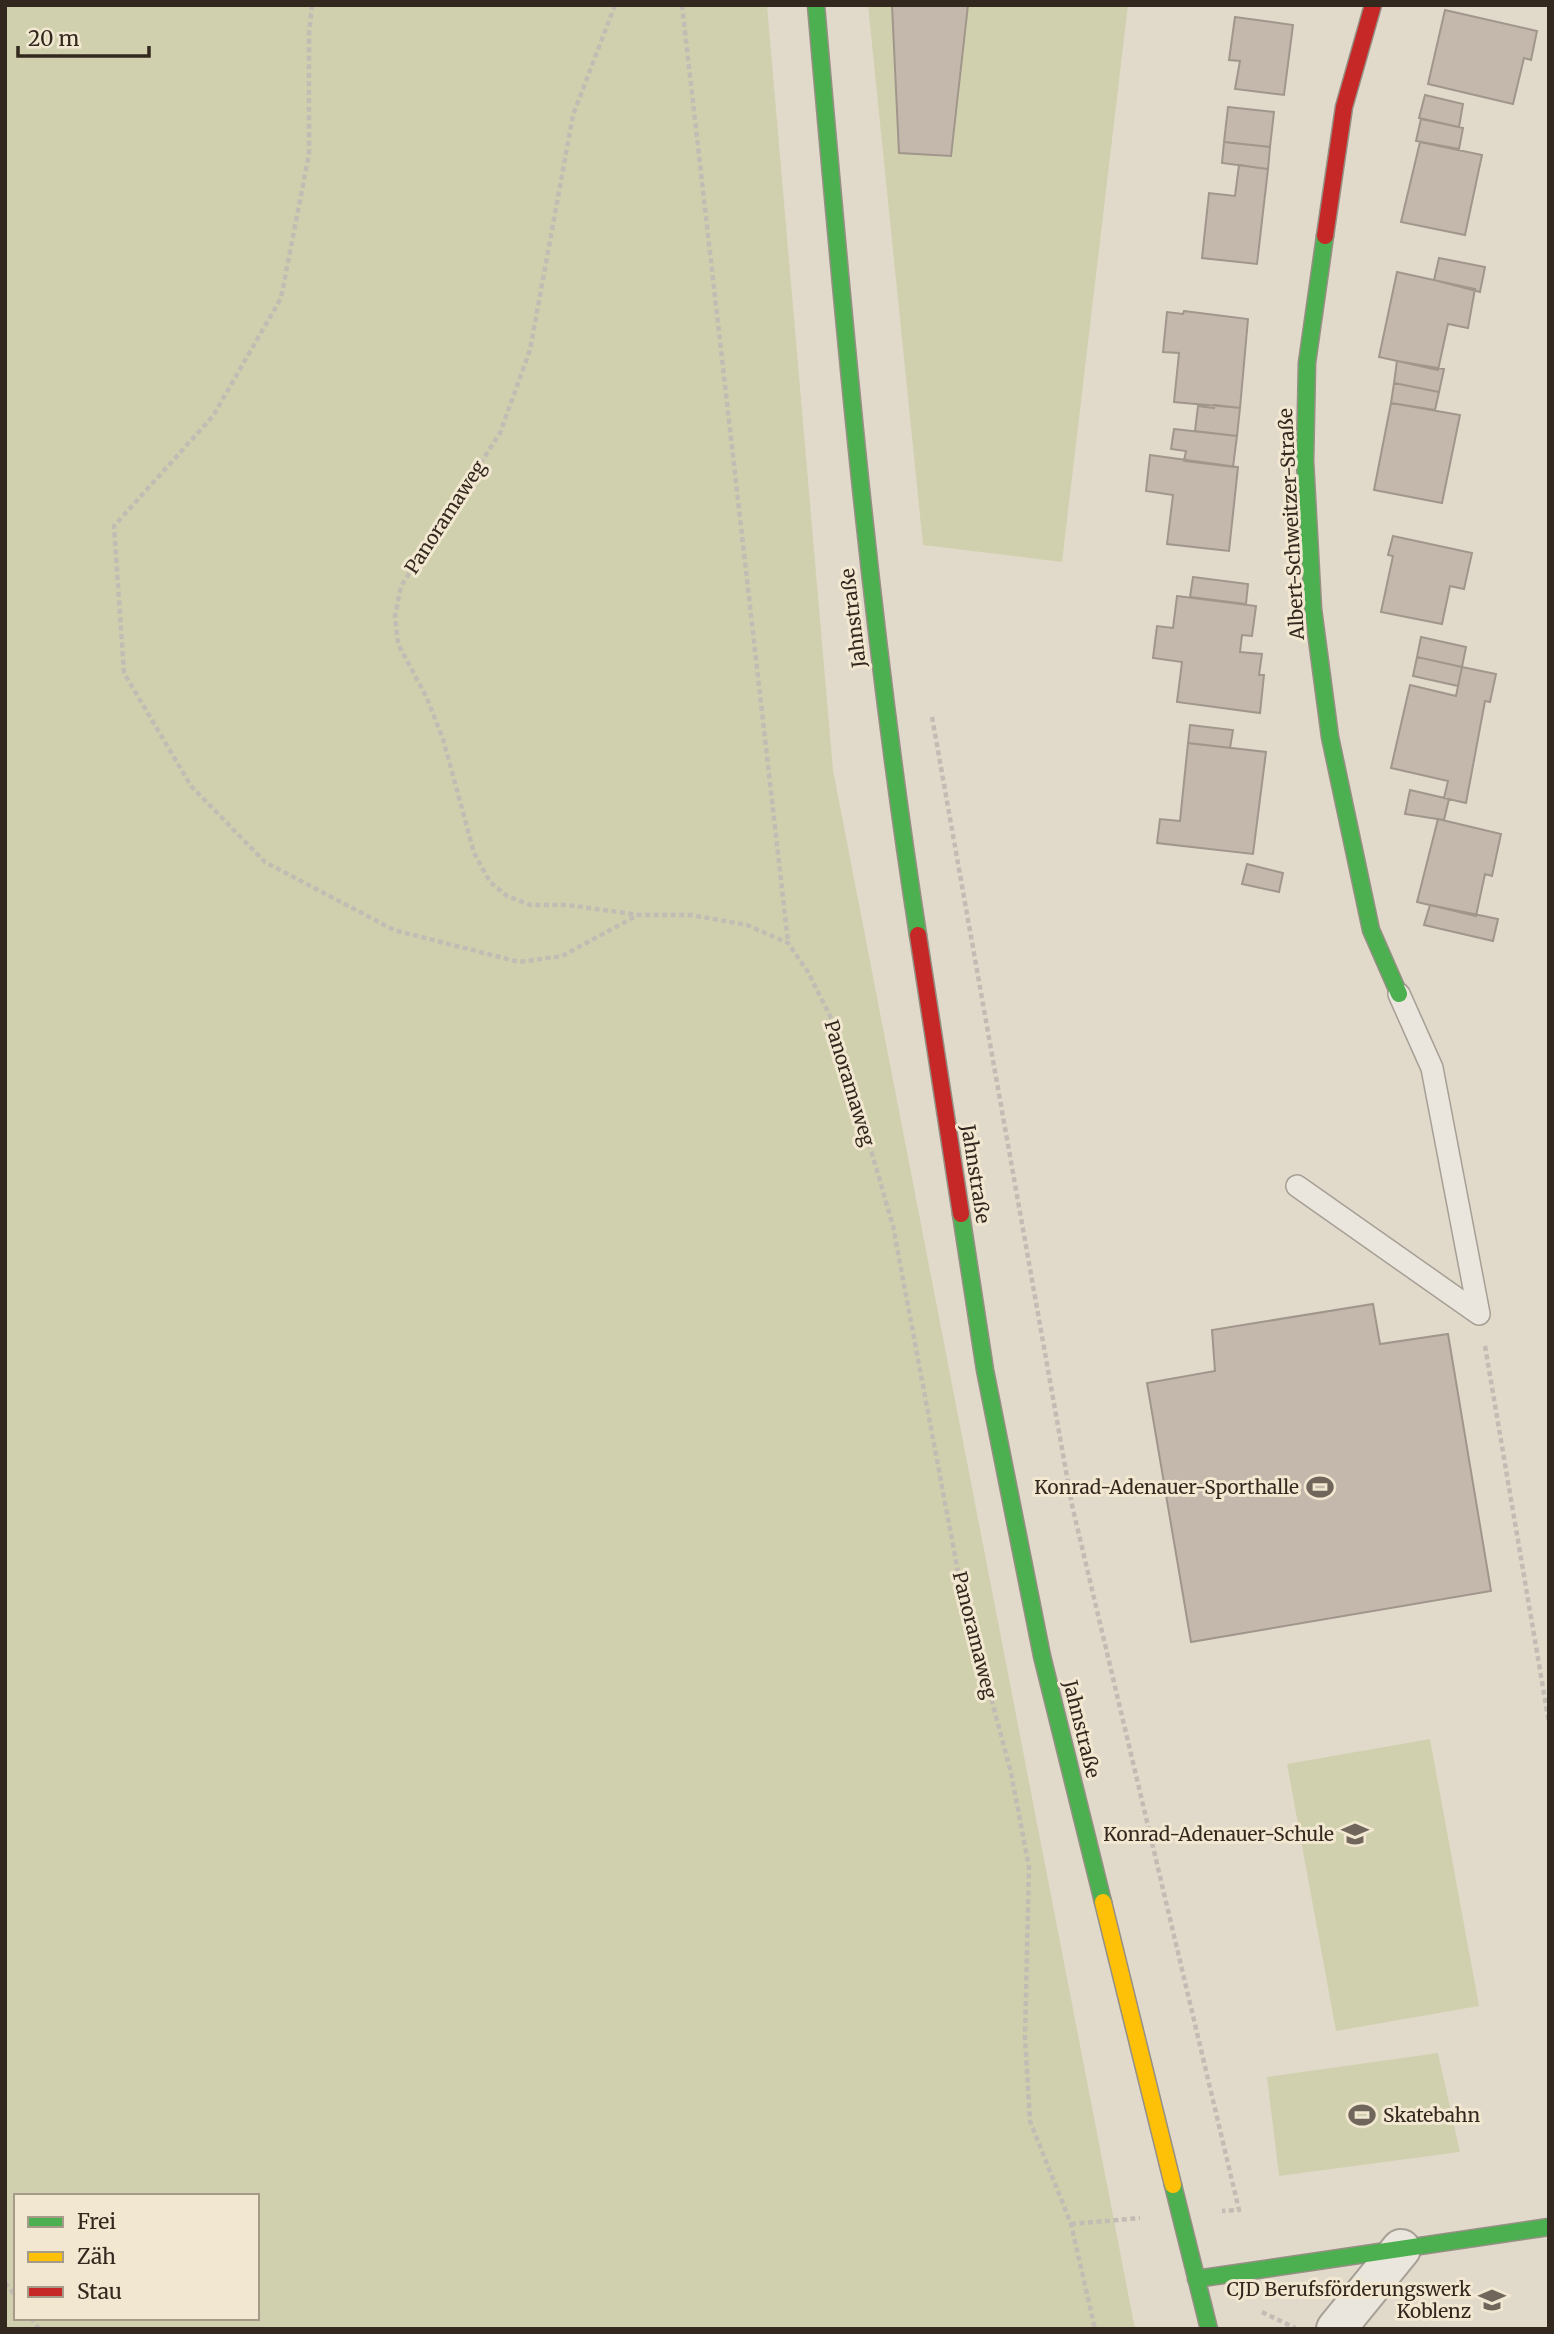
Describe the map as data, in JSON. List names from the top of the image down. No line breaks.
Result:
{"streets":{"street":["Albert-Schweitzer-Straße","Jahnstraße"],"path":["Panoramaweg"]},"places":{"sports":["Konrad-Adenauer-Sporthalle","Skatebahn"],"school or university":["Konrad-Adenauer-Schule","CJD Berufsförderungswerk Koblenz"]},"legend":["Frei","Zäh","Stau"],"scale_bar":"20 m"}
